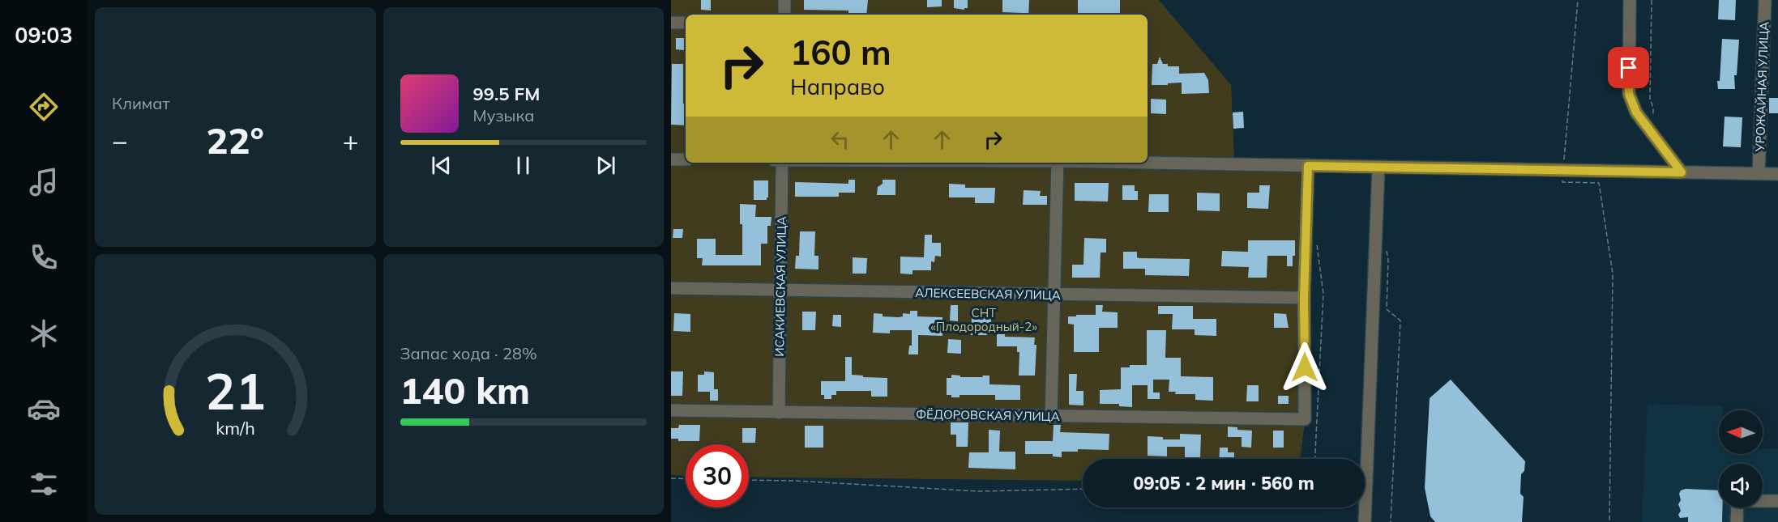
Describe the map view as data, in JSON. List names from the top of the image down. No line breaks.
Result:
{"streets":{"street":["УРОЖАЙНАЯ УЛИЦА","ИСАКИЕВСКАЯ УЛИЦА","АЛЕКСЕЕВСКАЯ УЛИЦА","ФЁДОРОВСКАЯ УЛИЦА"]},"crossings":[["ИСАКИЕВСКАЯ УЛИЦА","АЛЕКСЕЕВСКАЯ УЛИЦА"],["ИСАКИЕВСКАЯ УЛИЦА","ФЁДОРОВСКАЯ УЛИЦА"],["АЛЕКСЕЕВСКАЯ УЛИЦА","ФЁДОРОВСКАЯ УЛИЦА"]],"parks":["СНТ «Плодородный-2»"],"north":"left","page":{"tabs":"09:03","tile":["Климат",["Запас хода · 28%","140 km"]],"turn":["160 m","Направо"],"song":["99.5 FM","Музыка"],"heat":["−","22°","+"],"limit":"30","trip":"09:05 · 2 мин · 560 m","gauge":["21","km/h"]}}
